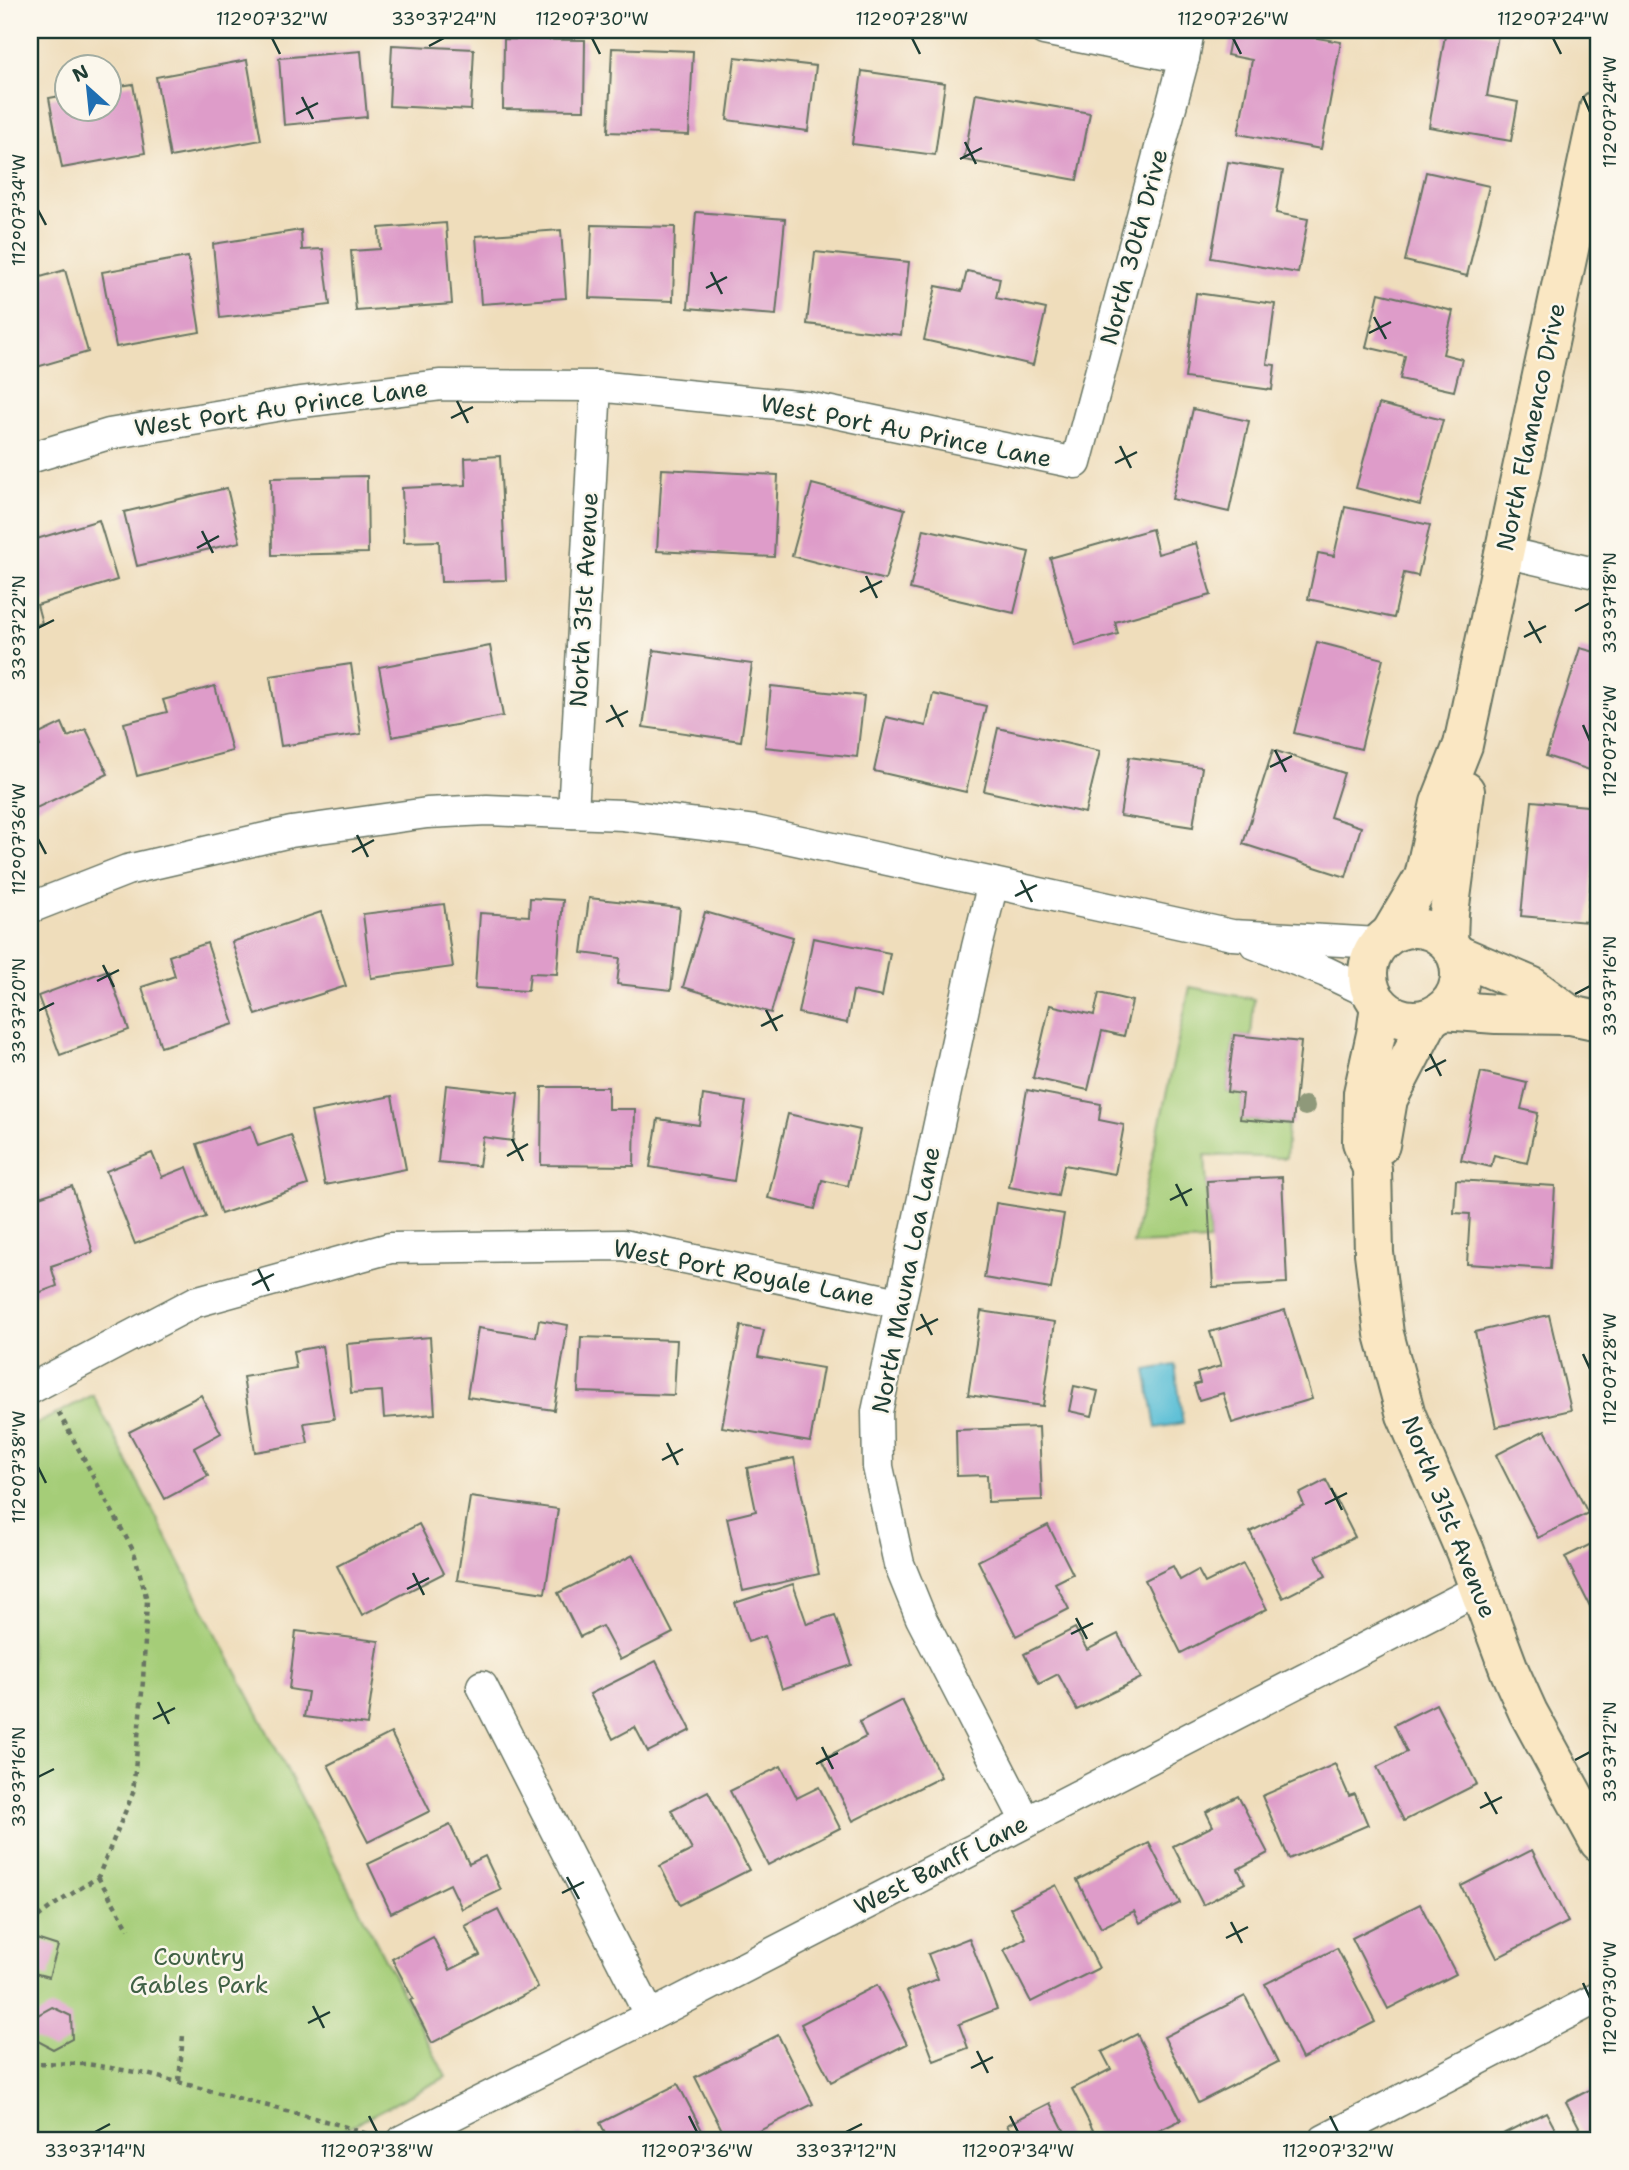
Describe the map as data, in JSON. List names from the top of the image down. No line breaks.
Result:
{"streets":{"street":["North 30th Drive","West Port Au Prince Lane","North Flamenco Drive","North 31st Avenue","West Port Royale Lane","North Mauna Loa Lane","West Banff Lane"]},"crossings":[["North 30th Drive","West Port Au Prince Lane"],["West Port Au Prince Lane","North 31st Avenue"],["North Flamenco Drive","North 31st Avenue"],["North 31st Avenue","West Banff Lane"],["West Port Royale Lane","North Mauna Loa Lane"],["North Mauna Loa Lane","West Banff Lane"]],"parks":["Country Gables Park"],"north":"top left","coordinates":["112°07'32\"W","33°37'24\"N","112°07'30\"W","112°07'28\"W","112°07'26\"W","112°07'24\"W","112°07'34\"W","33°37'18\"N","33°37'22\"N","112°07'36\"W","33°37'16\"N","33°37'20\"N","112°07'38\"W","33°37'12\"N","33°37'14\"N"]}
